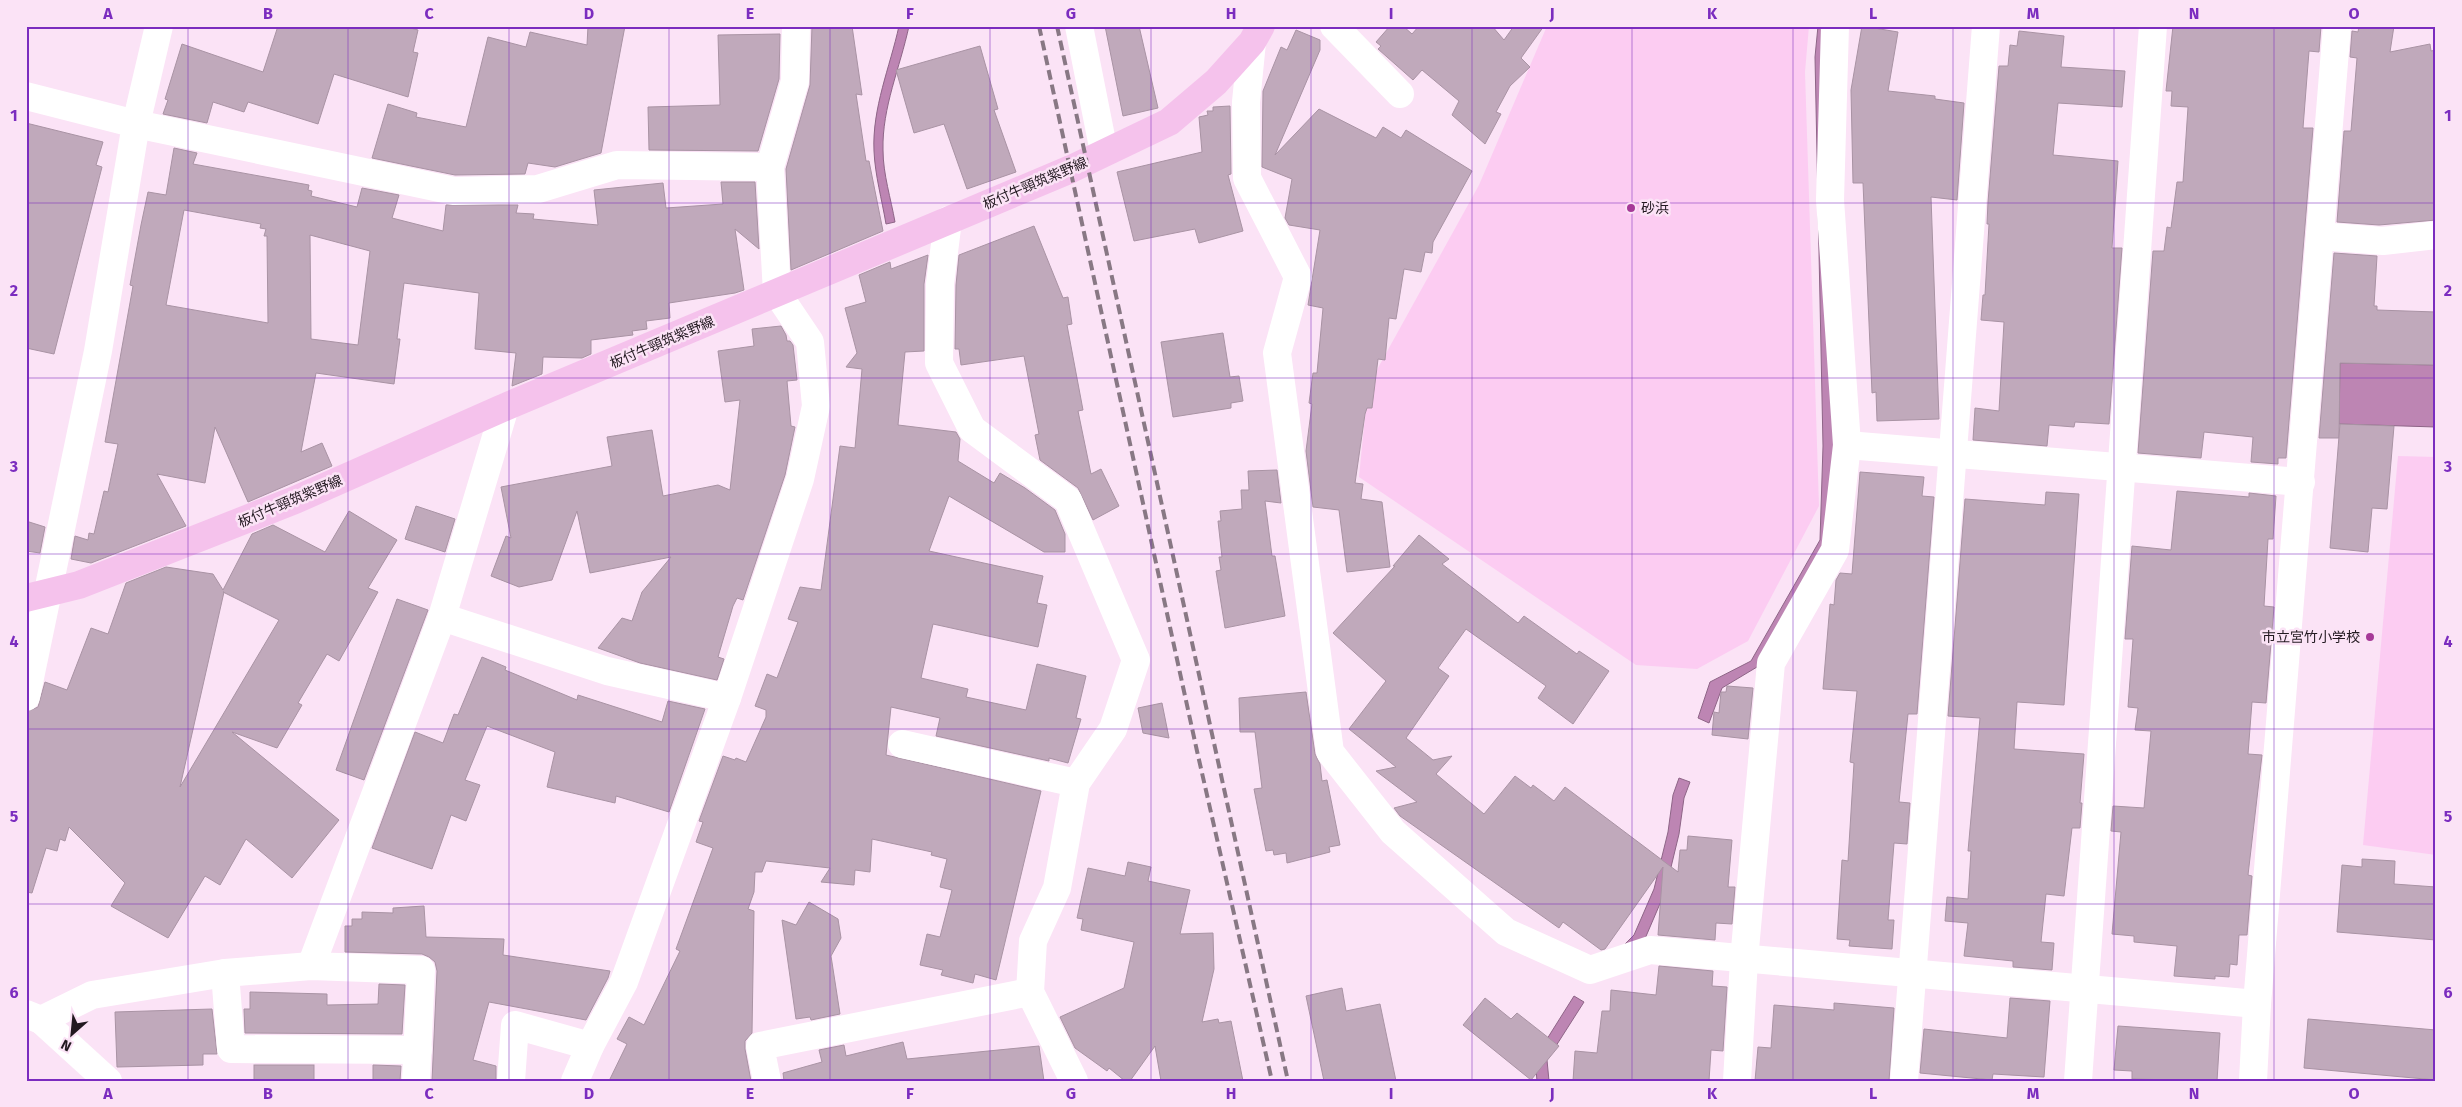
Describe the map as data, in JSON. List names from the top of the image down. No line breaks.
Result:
{"streets":{"main road":["板付牛頸筑紫野線"]},"places":["砂浜","市立宮竹小学校"],"north":"bottom left","grid":{"columns":["A","B","C","D","E","F","G","H","I","J","K","L","M","N","O"],"rows":["1","2","3","4","5","6"]}}
